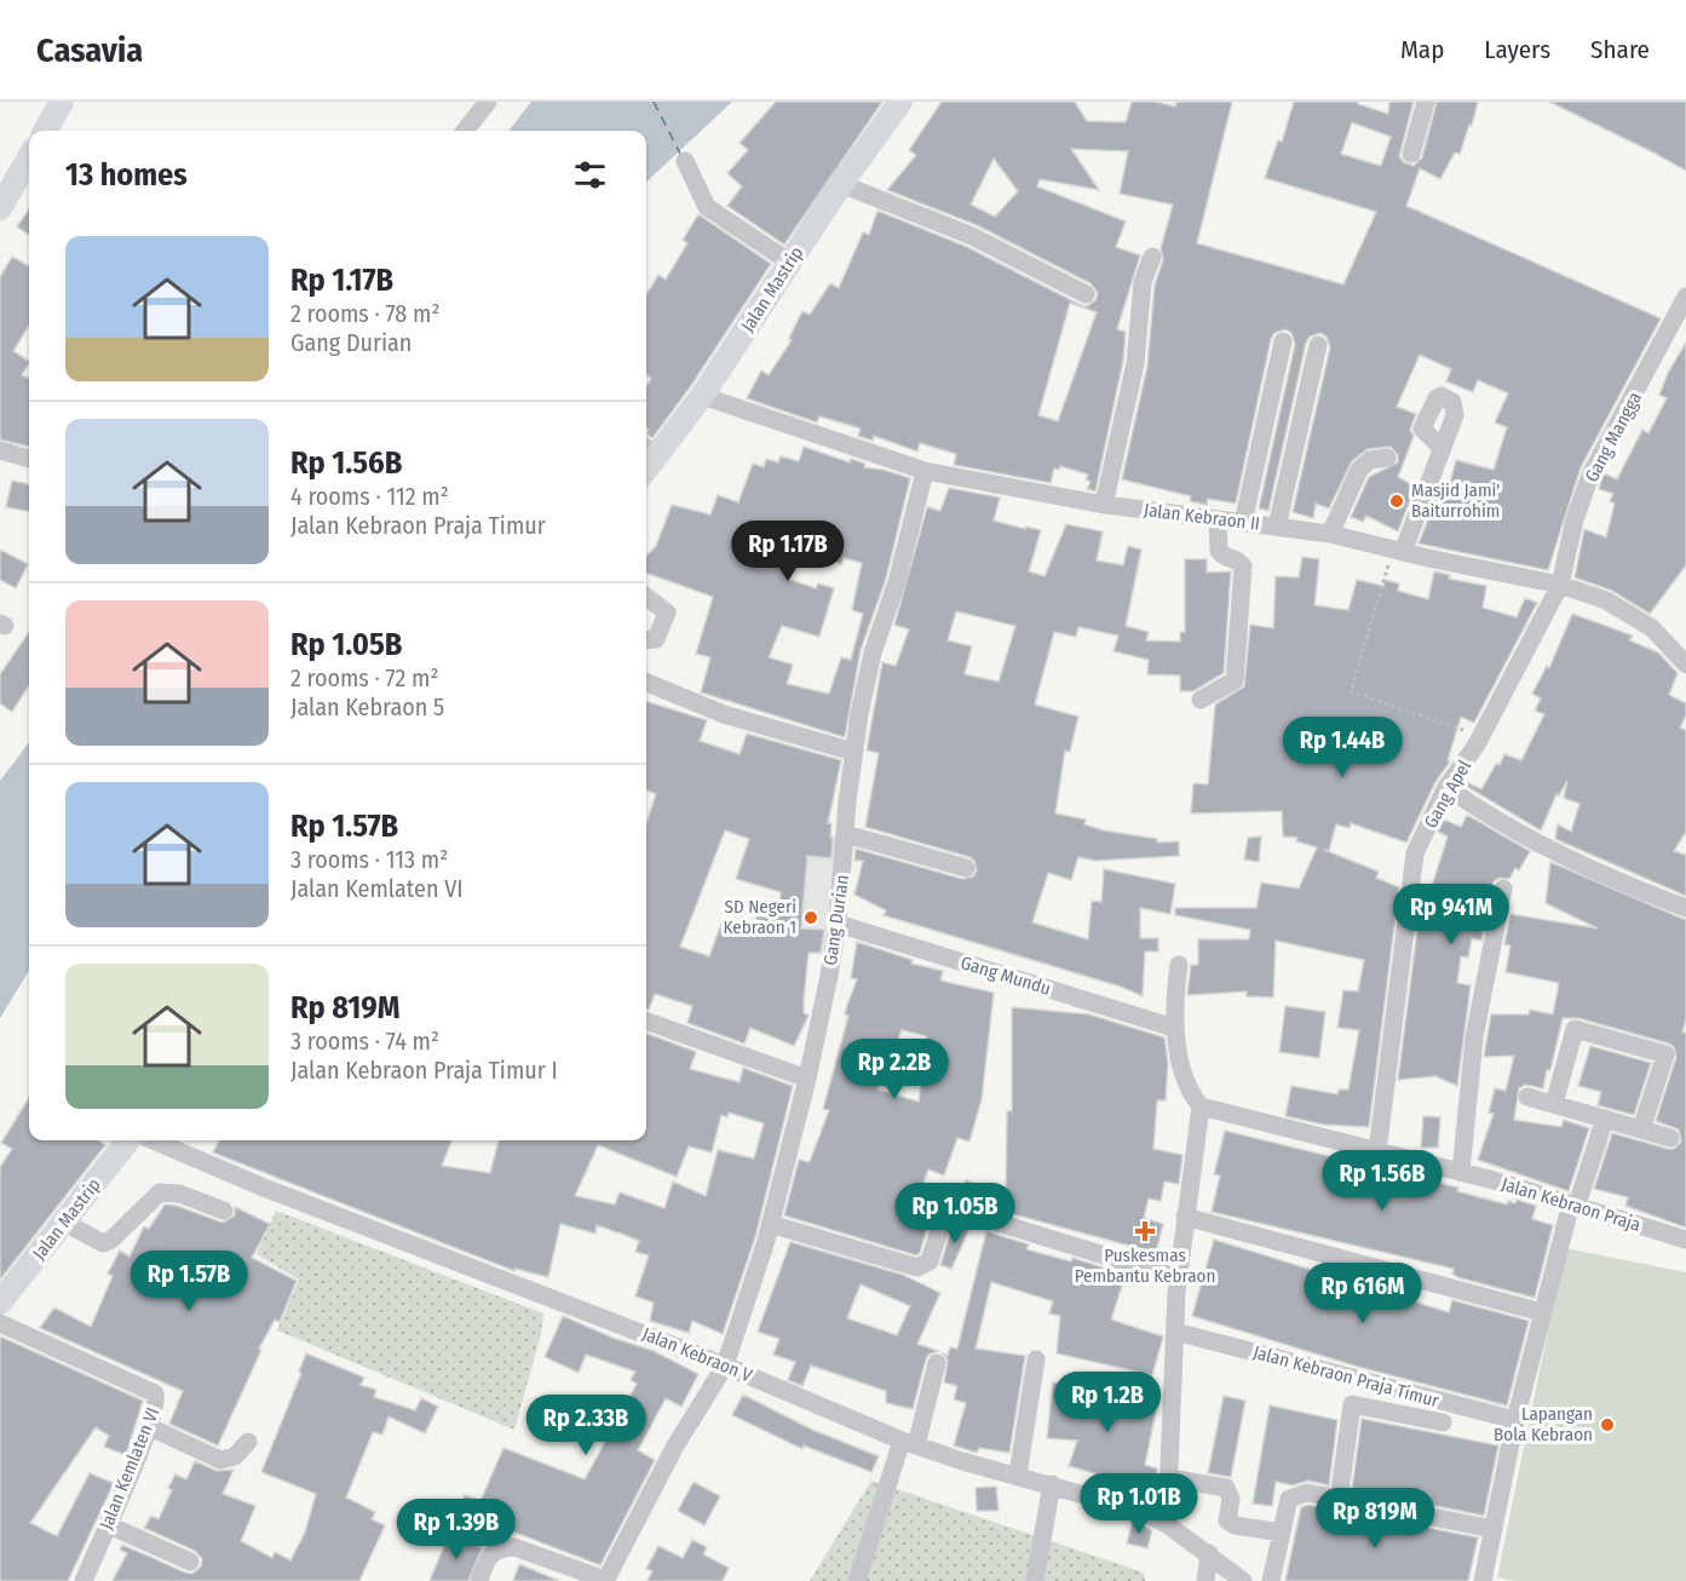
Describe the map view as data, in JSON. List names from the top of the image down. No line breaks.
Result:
{"streets":{"main road":["Jalan Mastrip"],"street":["Gang Mangga","Jalan Kebraon II","Gang Apel","Gang Durian","Gang Mundu","Jalan Kebraon Praja","Jalan Kebraon V","Jalan Kebraon Praja Timur","Jalan Kemlaten VI"]},"crossings":[["Jalan Mastrip","Jalan Kebraon II"],["Gang Mangga","Jalan Kebraon II"],["Gang Mangga","Gang Apel"],["Jalan Kebraon II","Gang Apel"],["Jalan Kebraon II","Gang Durian"],["Gang Apel","Jalan Kebraon Praja"],["Gang Durian","Gang Mundu"],["Gang Durian","Jalan Kebraon V"]],"places":{"other":["Masjid Jami' Baiturrohim","SD Negeri Kebraon 1","Lapangan Bola Kebraon"],"health":["Puskesmas Pembantu Kebraon"]},"page":{"header":"Casavia","nav":["Map","Layers","Share"],"heading":"13 homes","list":[{"name":"Rp 1.17B","note":"2 rooms · 78 m² · Gang Durian"},{"name":"Rp 1.56B","note":"4 rooms · 112 m² · Jalan Kebraon Praja Timur"},{"name":"Rp 1.05B","note":"2 rooms · 72 m² · Jalan Kebraon 5"},{"name":"Rp 1.57B","note":"3 rooms · 113 m² · Jalan Kemlaten VI"},{"name":"Rp 819M","note":"3 rooms · 74 m² · Jalan Kebraon Praja Timur I"}],"price":["Rp 1.17B","Rp 1.44B","Rp 941M","Rp 2.2B","Rp 1.56B","Rp 1.05B","Rp 1.57B","Rp 616M","Rp 1.2B","Rp 2.33B","Rp 1.01B","Rp 819M","Rp 1.39B"]}}
